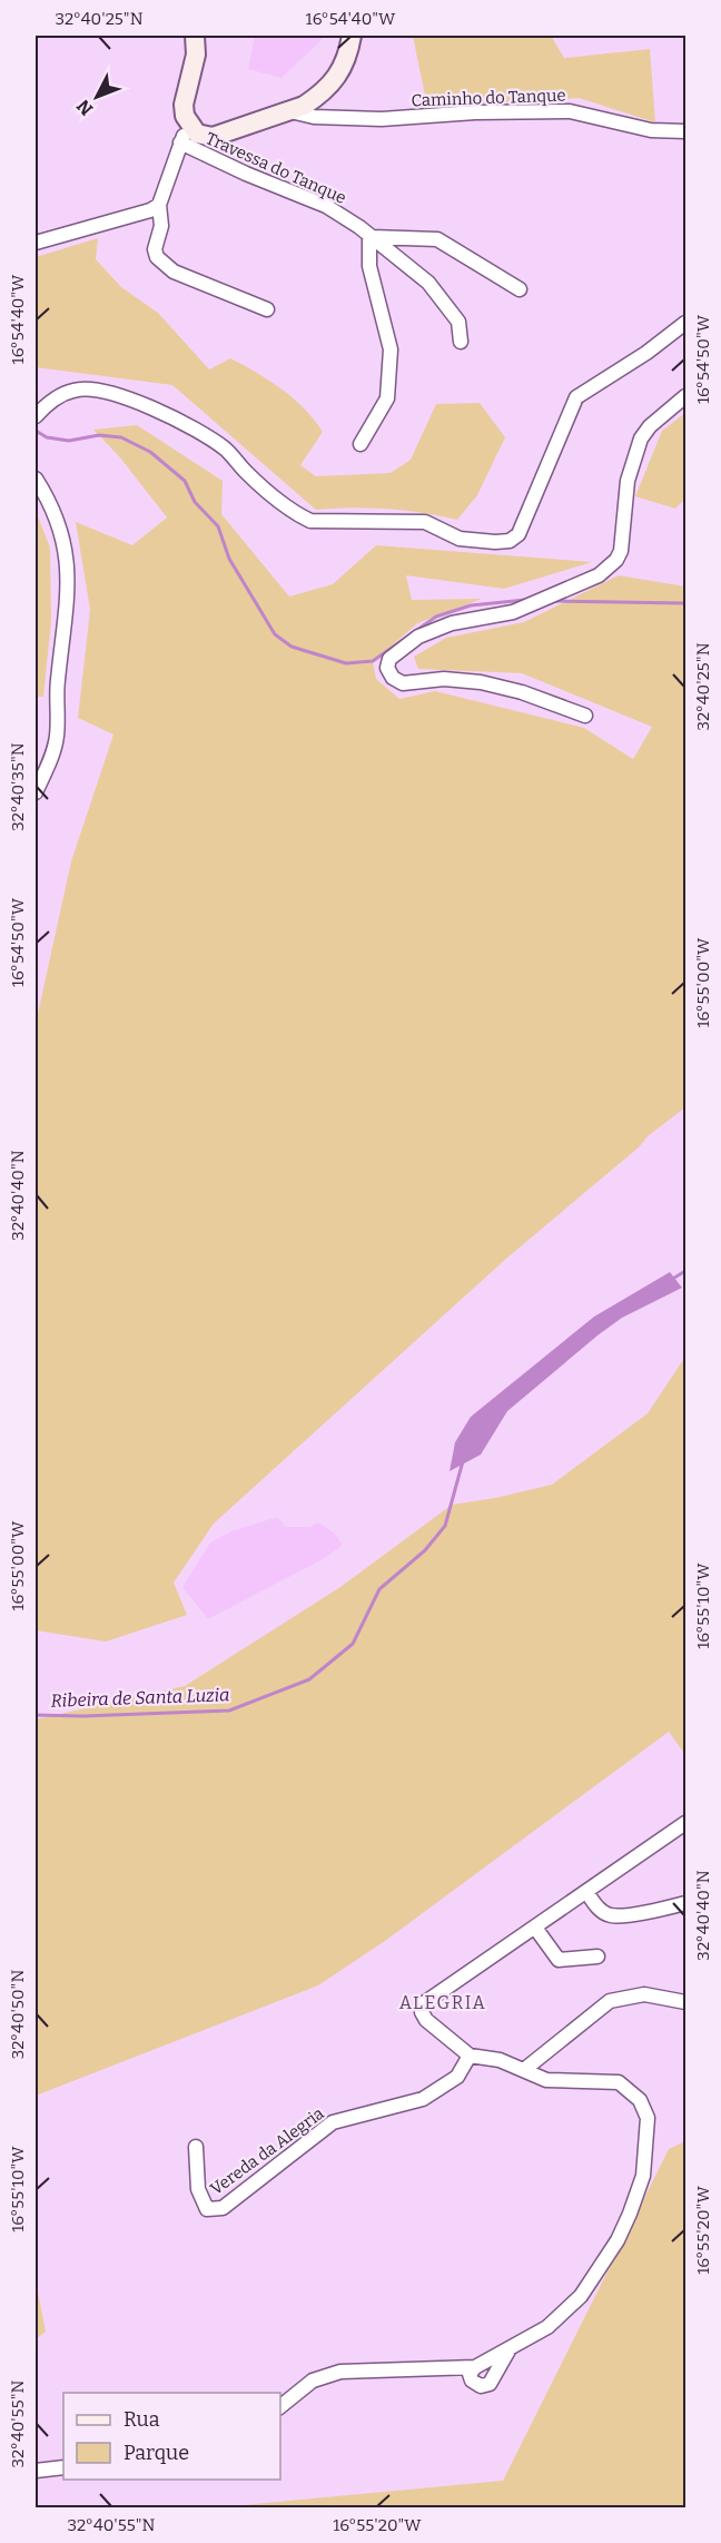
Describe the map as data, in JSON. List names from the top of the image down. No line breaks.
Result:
{"streets":{"street":["Caminho do Tanque","Travessa do Tanque","Vereda da Alegria"]},"districts":["ALEGRIA"],"water":["Ribeira de Santa Luzia"],"legend":["Rua","Parque"],"north":"bottom left","coordinates":["32°40'25\"N","16°54'40\"W","16°54'50\"W","32°40'35\"N","16°55'00\"W","32°40'40\"N","16°55'10\"W","32°40'50\"N","16°55'20\"W","32°40'55\"N"]}
